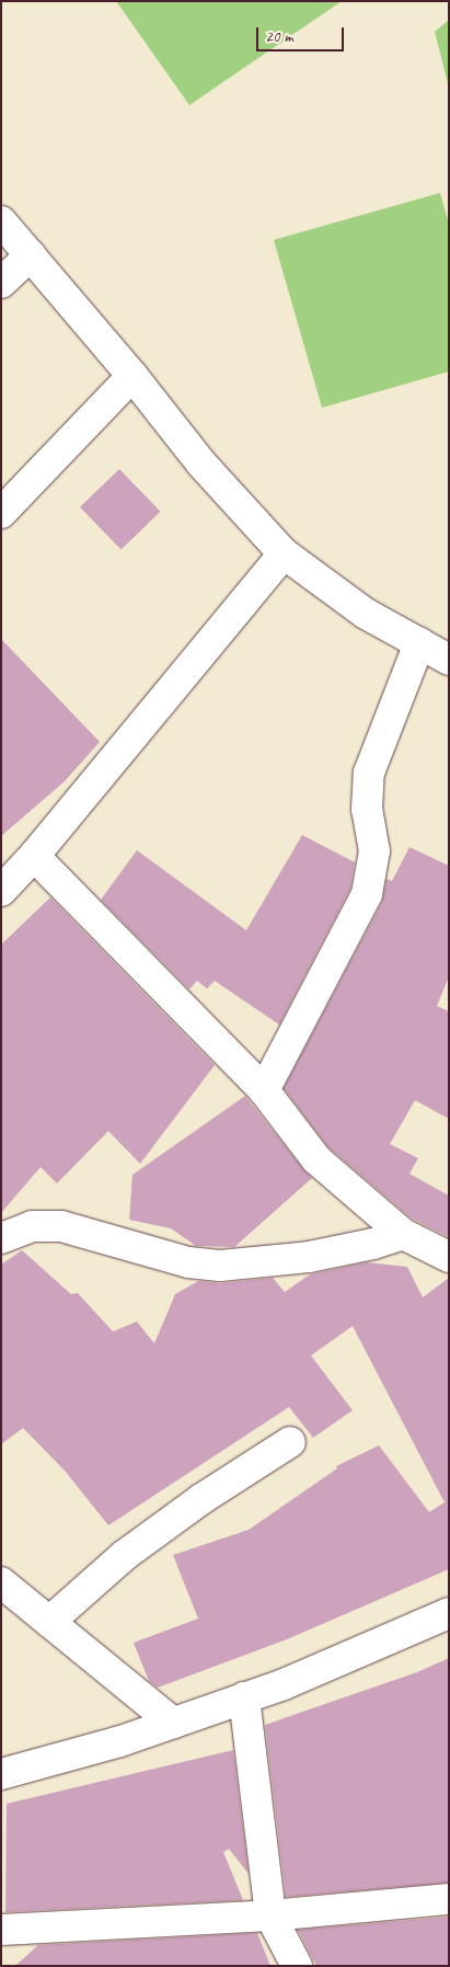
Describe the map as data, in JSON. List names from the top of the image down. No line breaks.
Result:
{"scale_bar":"20 m"}
